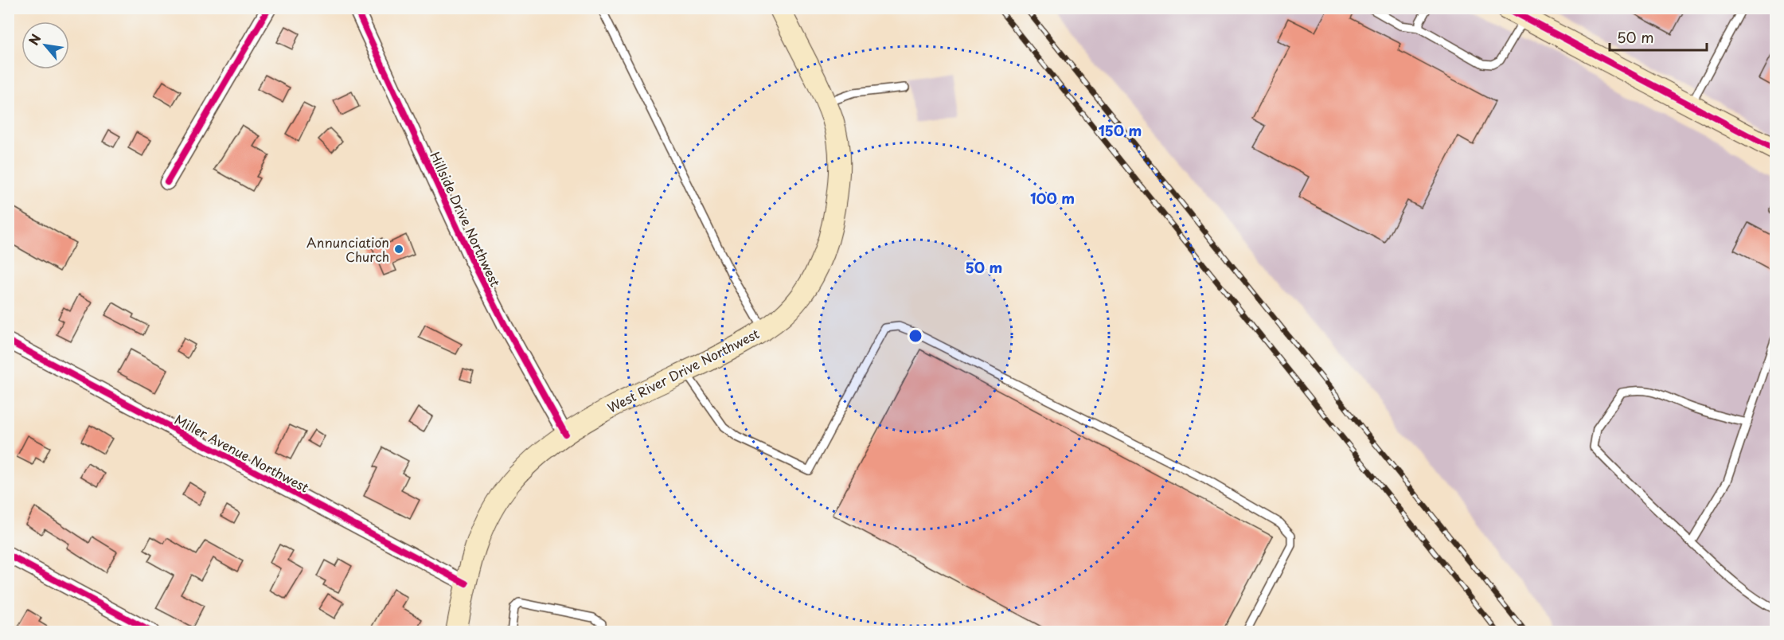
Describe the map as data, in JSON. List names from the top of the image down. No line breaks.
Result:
{"streets":{"main road":["West River Drive Northwest"],"street":["Hillside Drive Northwest","Miller Avenue Northwest"]},"crossings":[["Hillside Drive Northwest","West River Drive Northwest"]],"places":["Annunciation Church"],"scale_bar":"50 m","north":"top left","rings":["150 m","100 m","50 m"]}
